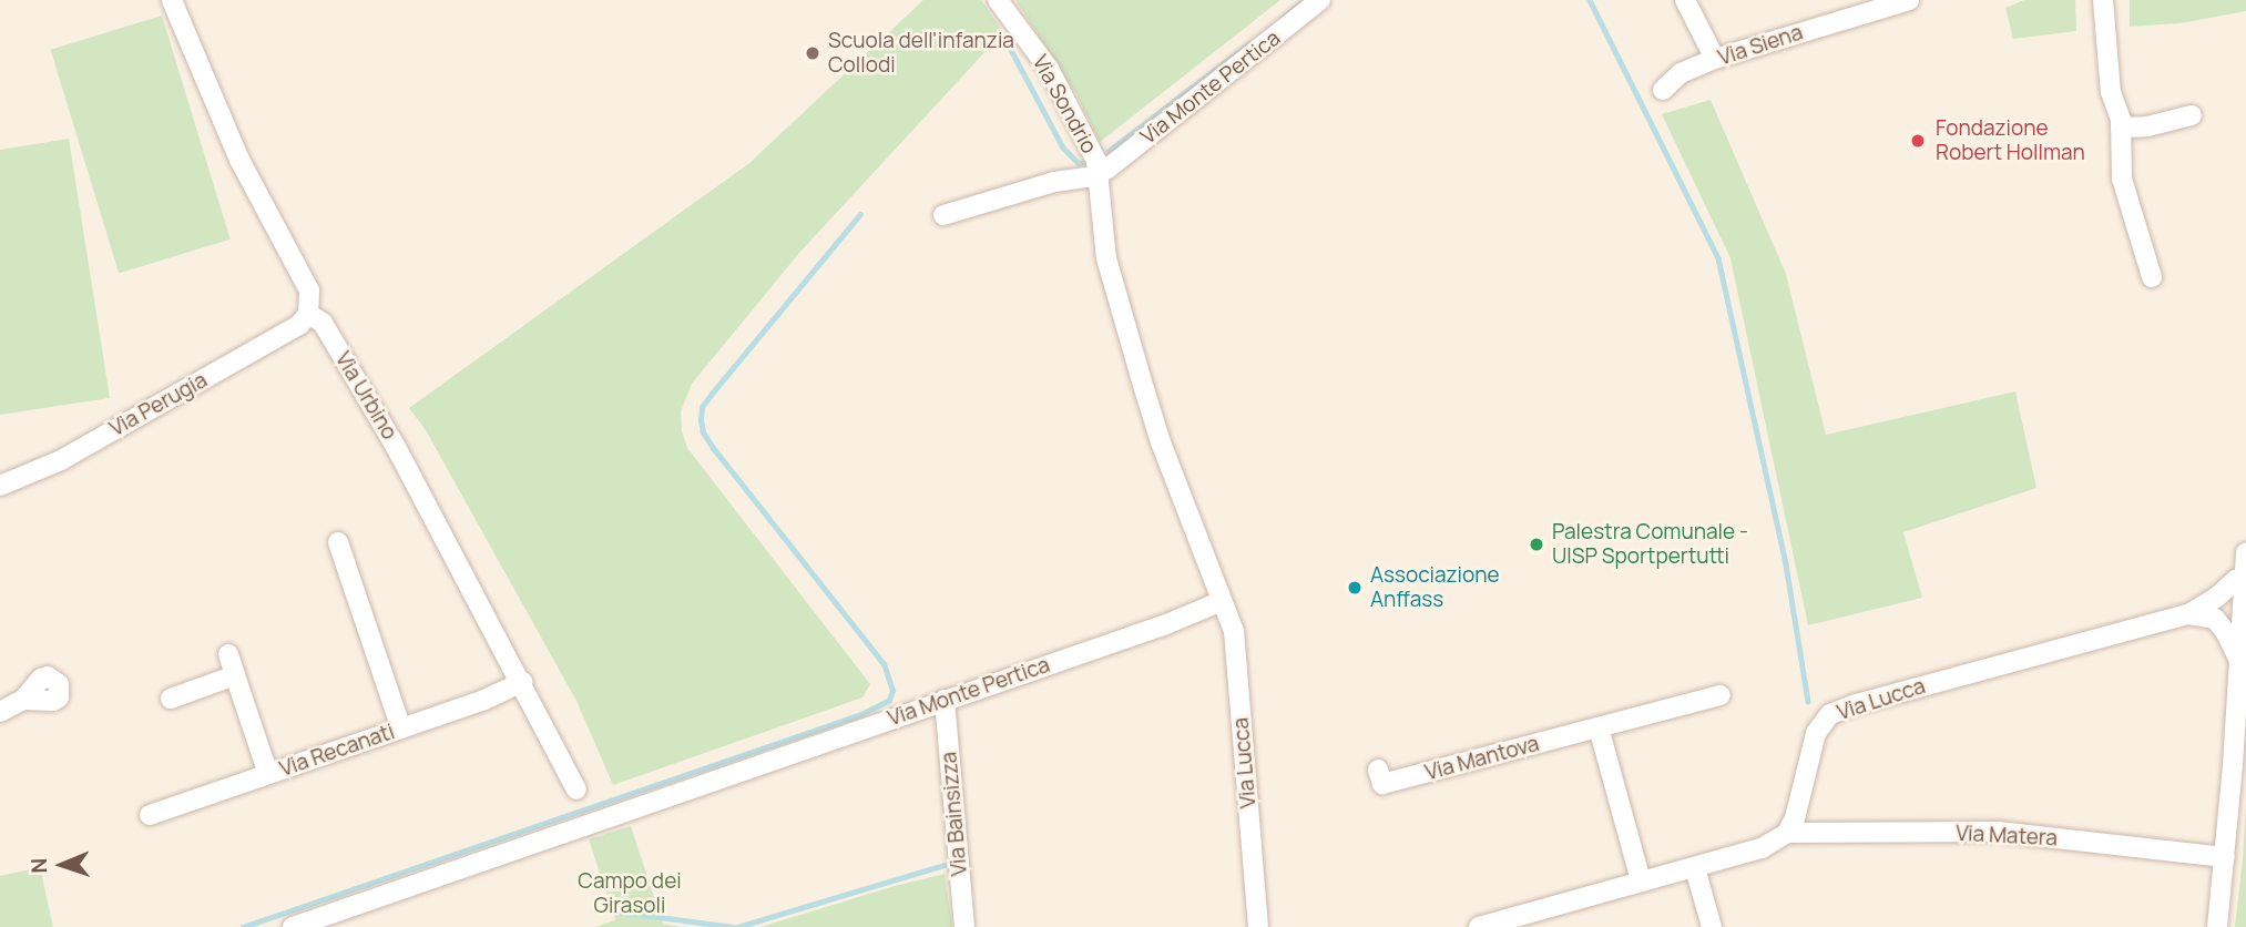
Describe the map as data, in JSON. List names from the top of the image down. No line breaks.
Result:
{"streets":{"street":["Via Siena","Via Monte Pertica","Via Sondrio","Via Urbino","Via Perugia","Via Lucca","Via Recanati","Via Mantova","Via Bainsizza","Via Matera"]},"crossings":[["Via Monte Pertica","Via Sondrio"],["Via Monte Pertica","Via Lucca"],["Via Monte Pertica","Via Bainsizza"],["Via Urbino","Via Perugia"],["Via Urbino","Via Recanati"],["Via Lucca","Via Matera"]],"parks":["Campo dei Girasoli"],"places":["Scuola dell'infanzia Collodi","Fondazione Robert Hollman","Palestra Comunale - UISP Sportpertutti","Associazione Anffass"],"north":"left"}
